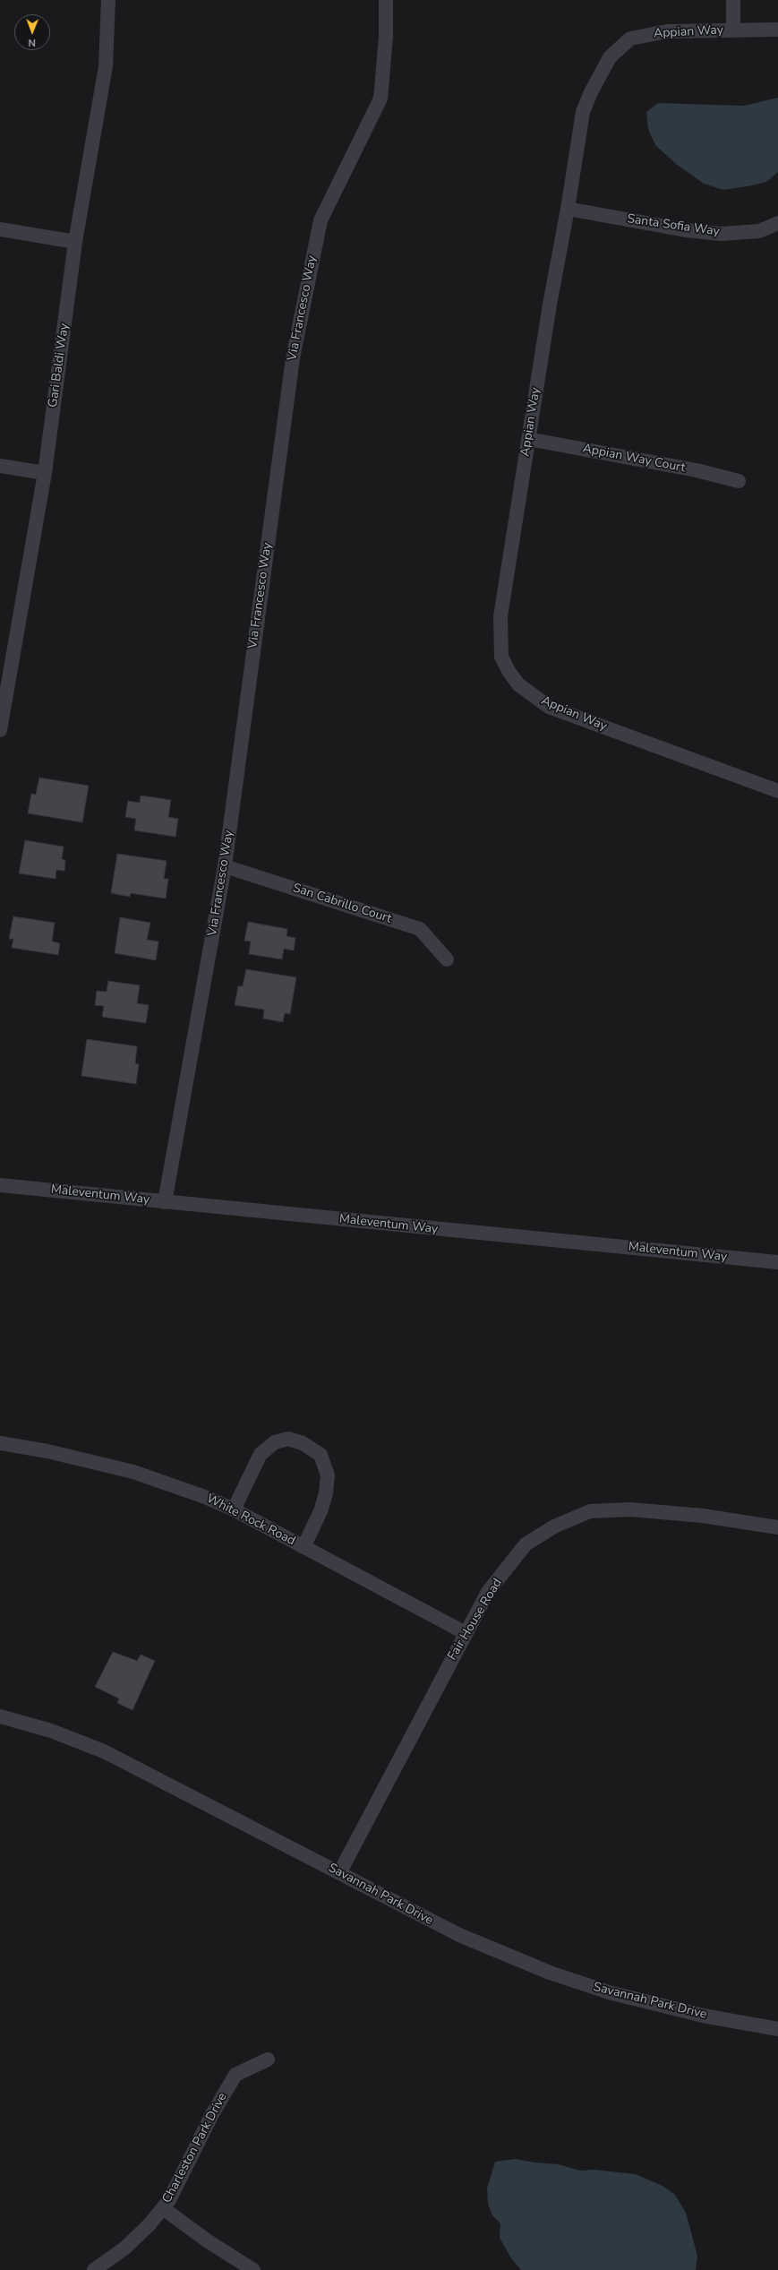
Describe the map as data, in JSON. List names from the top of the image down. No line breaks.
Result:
{"streets":{"street":["Appian Way","Santa Sofia Way","Via Francesco Way","Gari Baldi Way","Appian Way Court","San Cabrillo Court","Maleventum Way","White Rock Road","Fair House Road","Savannah Park Drive","Charleston Park Drive"]},"crossings":[["Appian Way","Santa Sofia Way"],["Appian Way","Appian Way Court"],["Via Francesco Way","San Cabrillo Court"],["Via Francesco Way","Maleventum Way"],["White Rock Road","Fair House Road"],["Fair House Road","Savannah Park Drive"]],"north":"bottom"}
